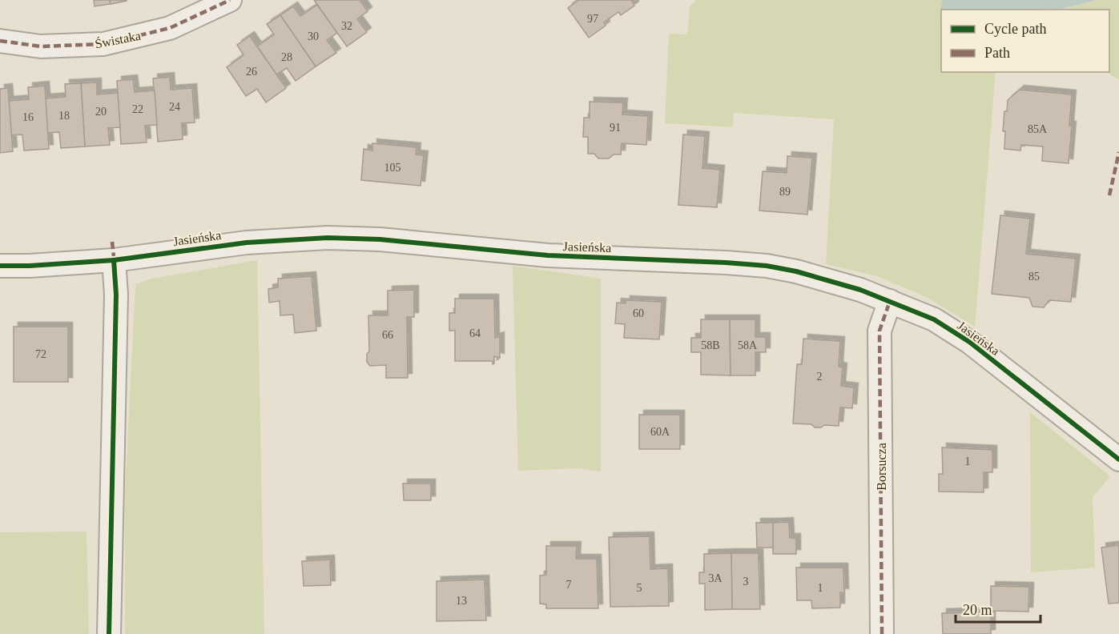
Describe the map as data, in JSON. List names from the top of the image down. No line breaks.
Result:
{"streets":{"street":["Świstaka","Jasieńska","Borsucza"]},"crossings":[["Jasieńska","Borsucza"]],"house_numbers":["97","32","30","28","26","24","22","20","18","16","91","85A","105","89","85","60","64","66","58B","58A","72","2","60A","1","3A","3","7","5","1","13"],"legend":["Cycle path","Path"],"scale_bar":"20 m"}
